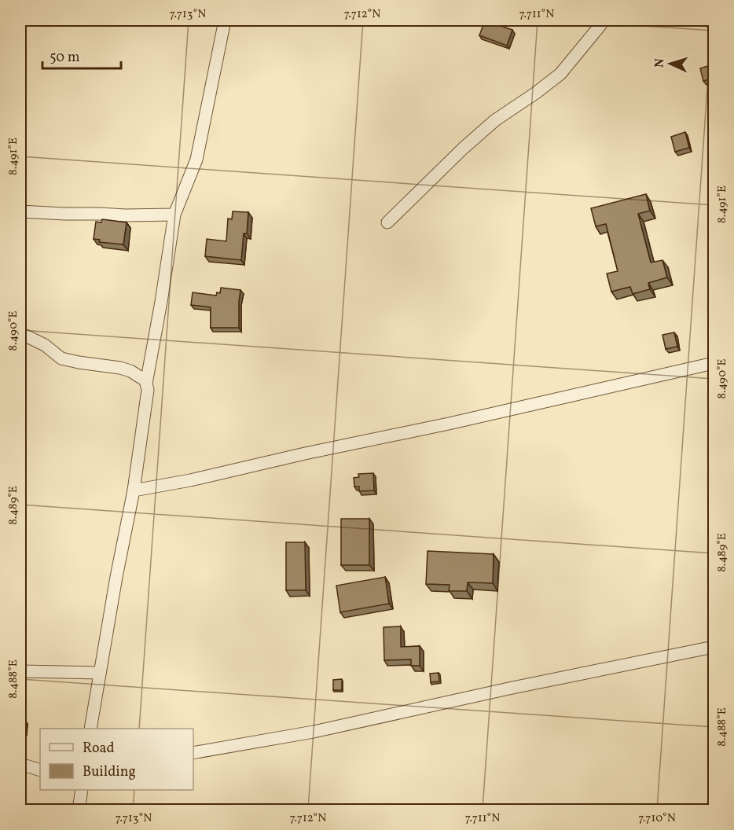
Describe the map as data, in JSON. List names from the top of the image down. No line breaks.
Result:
{"legend":["Road","Building"],"scale_bar":"50 m","north":"left","coordinates":["7.713°N","7.712°N","7.711°N","8.491°E","8.490°E","8.489°E","8.488°E","7.710°N"]}
